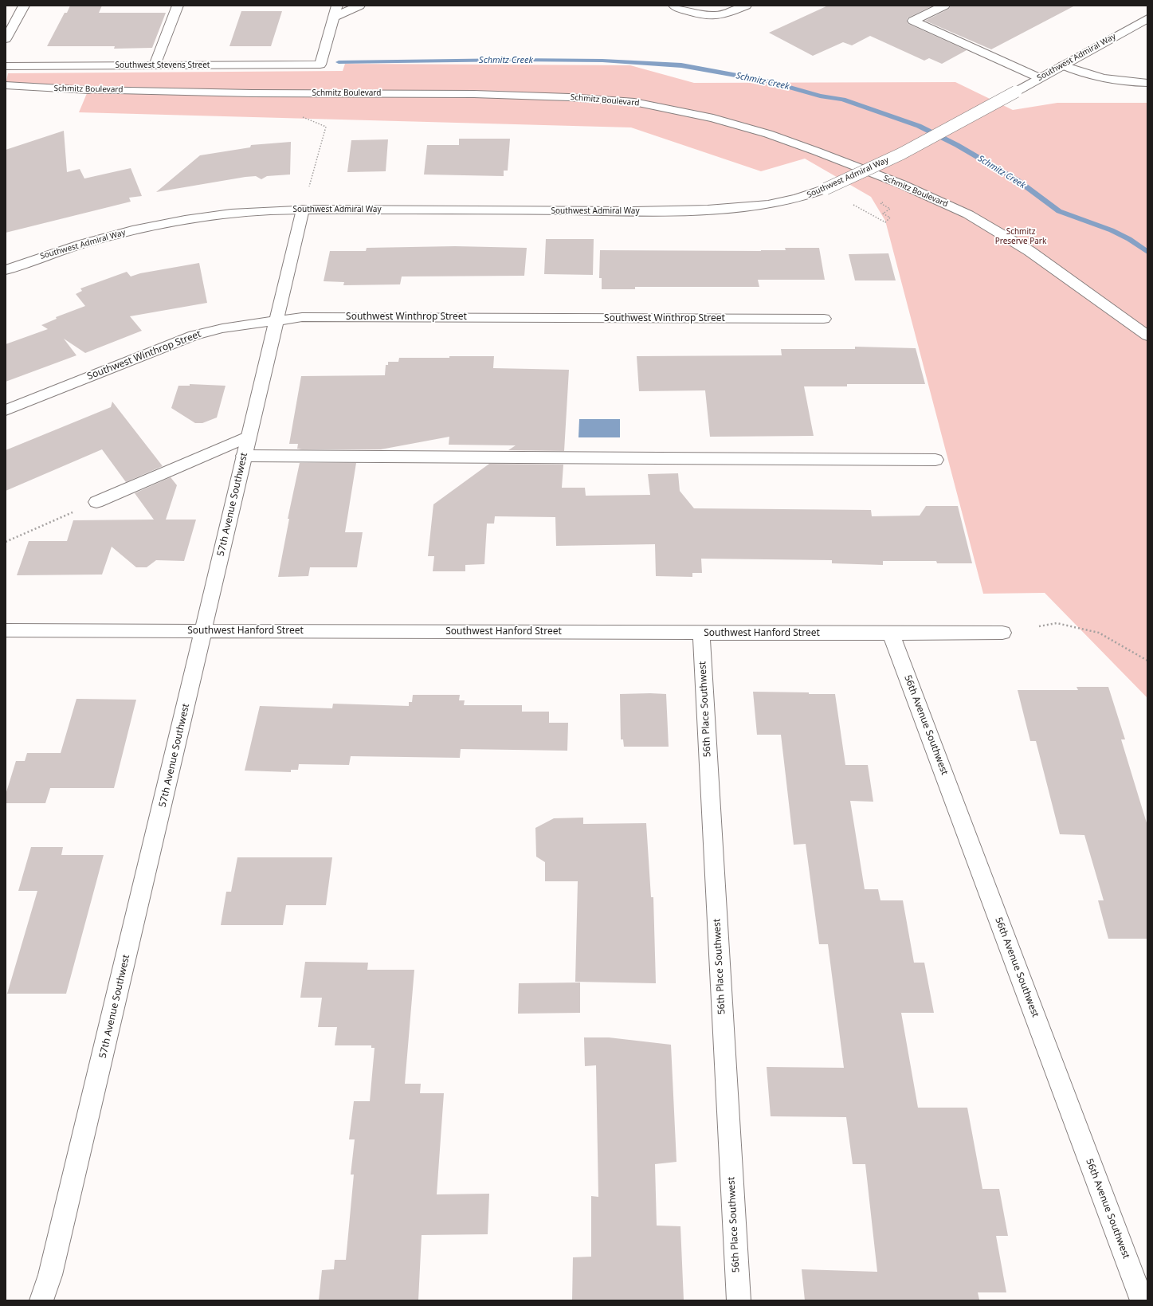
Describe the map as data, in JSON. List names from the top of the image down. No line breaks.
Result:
{"streets":{"street":["Southwest Admiral Way","Southwest Stevens Street","Schmitz Boulevard","Southwest Winthrop Street","57th Avenue Southwest","Southwest Hanford Street","56th Place Southwest","56th Avenue Southwest"]},"crossings":[["Southwest Admiral Way","57th Avenue Southwest"],["Southwest Winthrop Street","57th Avenue Southwest"],["57th Avenue Southwest","Southwest Hanford Street"],["Southwest Hanford Street","56th Place Southwest"],["Southwest Hanford Street","56th Avenue Southwest"]],"water":["Schmitz Creek"],"parks":["Schmitz Preserve Park"]}
